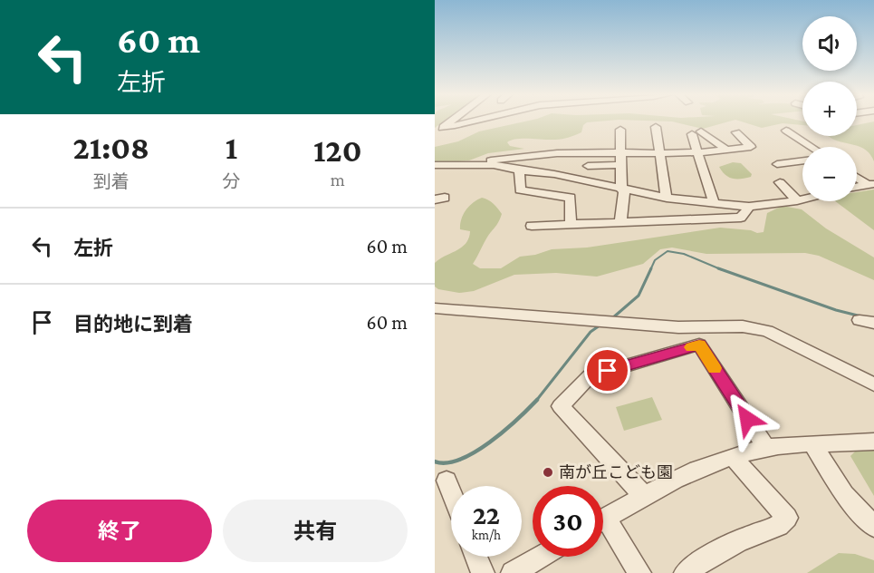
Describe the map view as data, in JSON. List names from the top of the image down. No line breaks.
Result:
{"places":["南が丘こども園"],"page":{"turn":["60 m","左折"],"map_buttons":["+","−"],"eta":["21:08","到着","1","分","120","m"],"list":[{"name":"左折","value":"60 m"},{"name":"目的地に到着","value":"60 m"}],"speed":"22 km/h","limit":"30","buttons":["終了","共有"]}}
